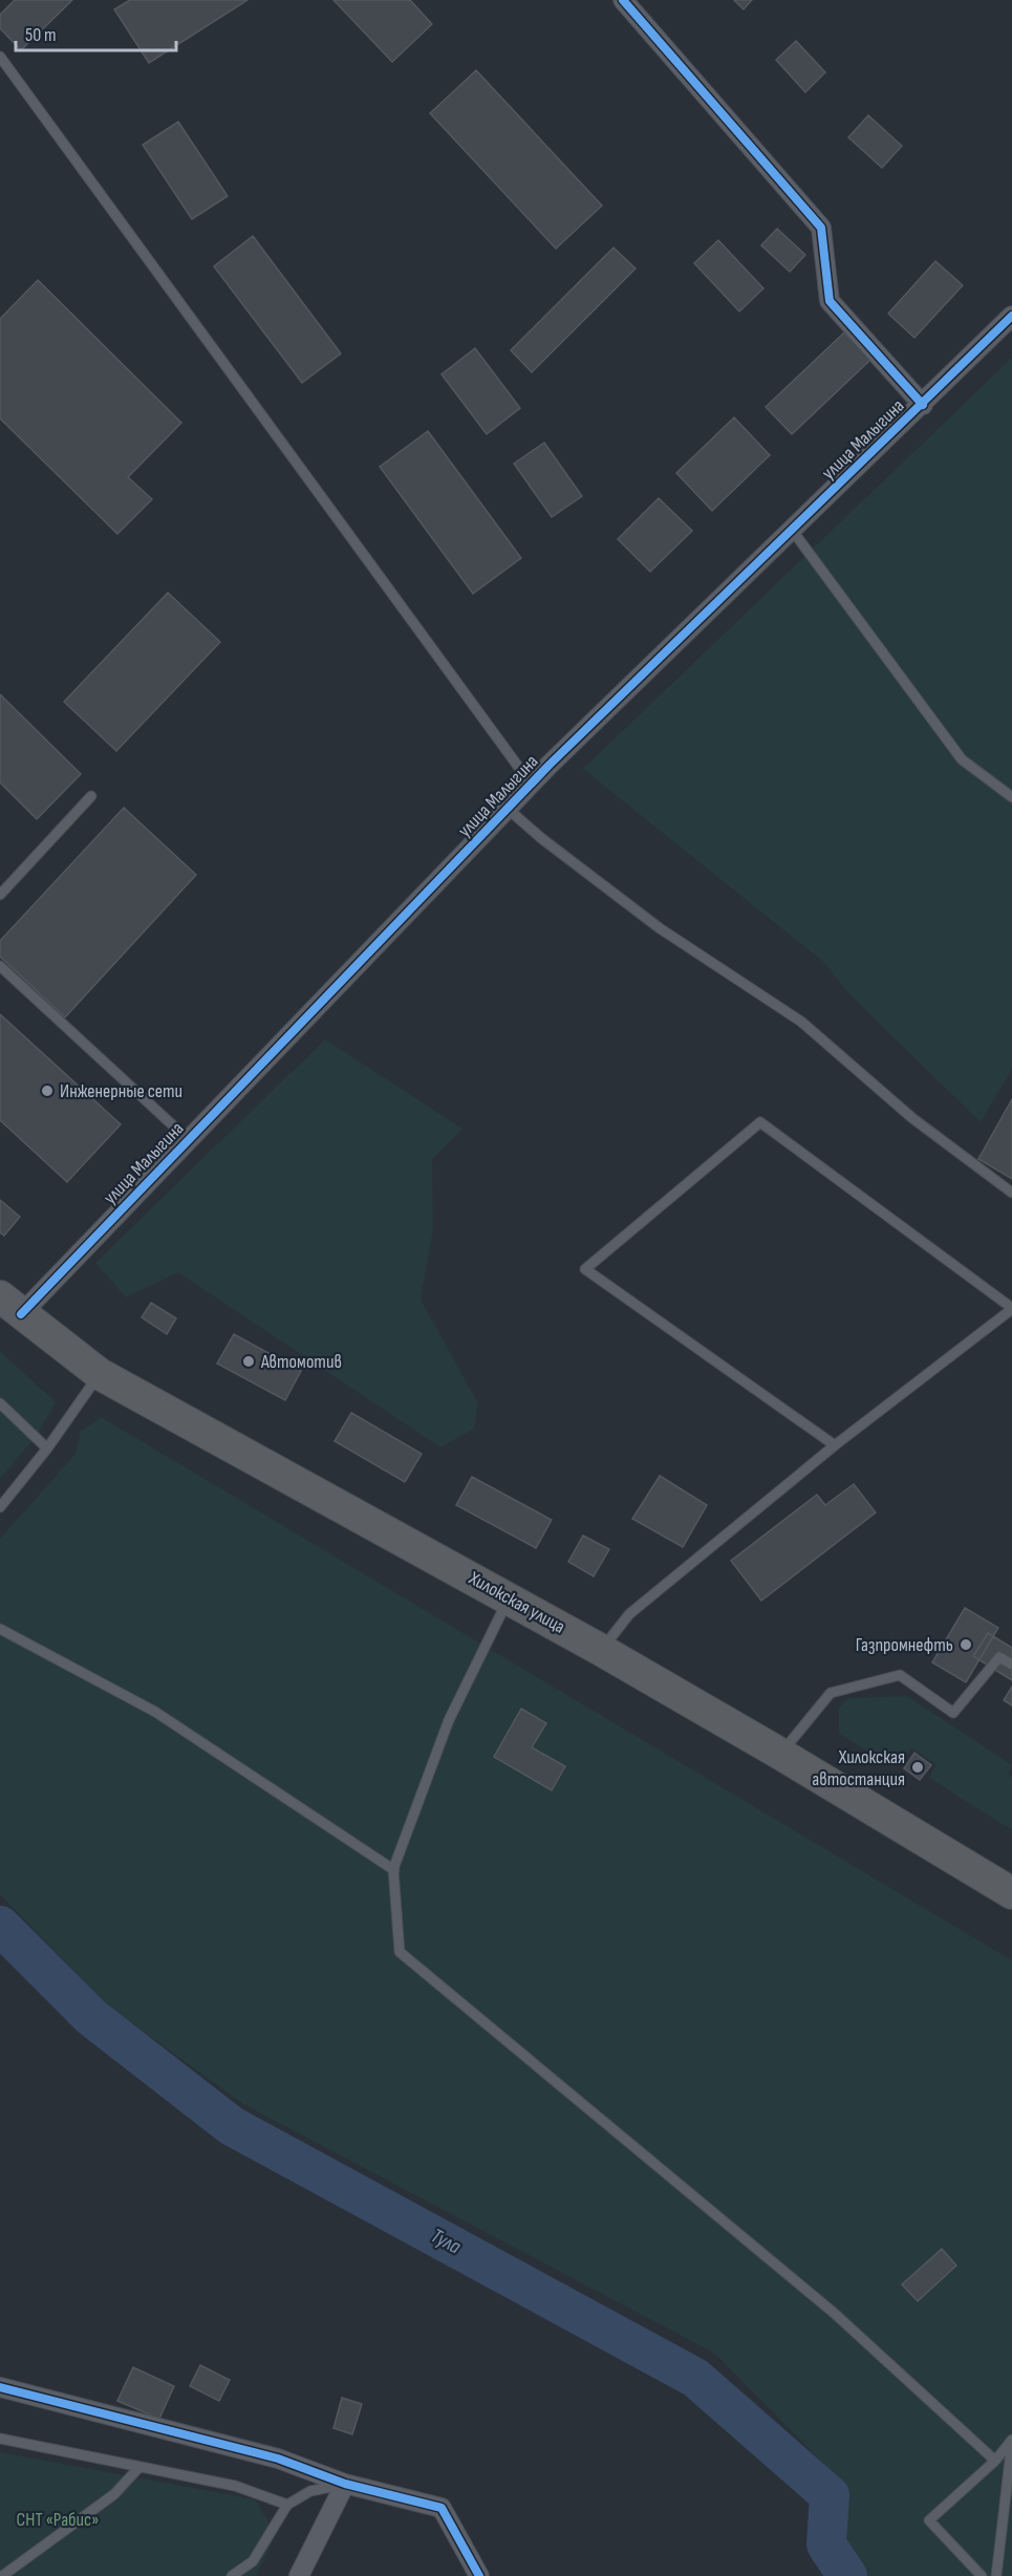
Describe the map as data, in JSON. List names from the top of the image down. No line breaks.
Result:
{"streets":{"highway":["Хилокская улица"],"street":["улица Малыгина"]},"crossings":[["улица Малыгина","Хилокская улица"]],"water":["Тула"],"parks":["СНТ «Рабис»"],"places":["Инженерные сети","Автомотив","Газпромнефть","Хилокская автостанция"],"scale_bar":"50 m"}
